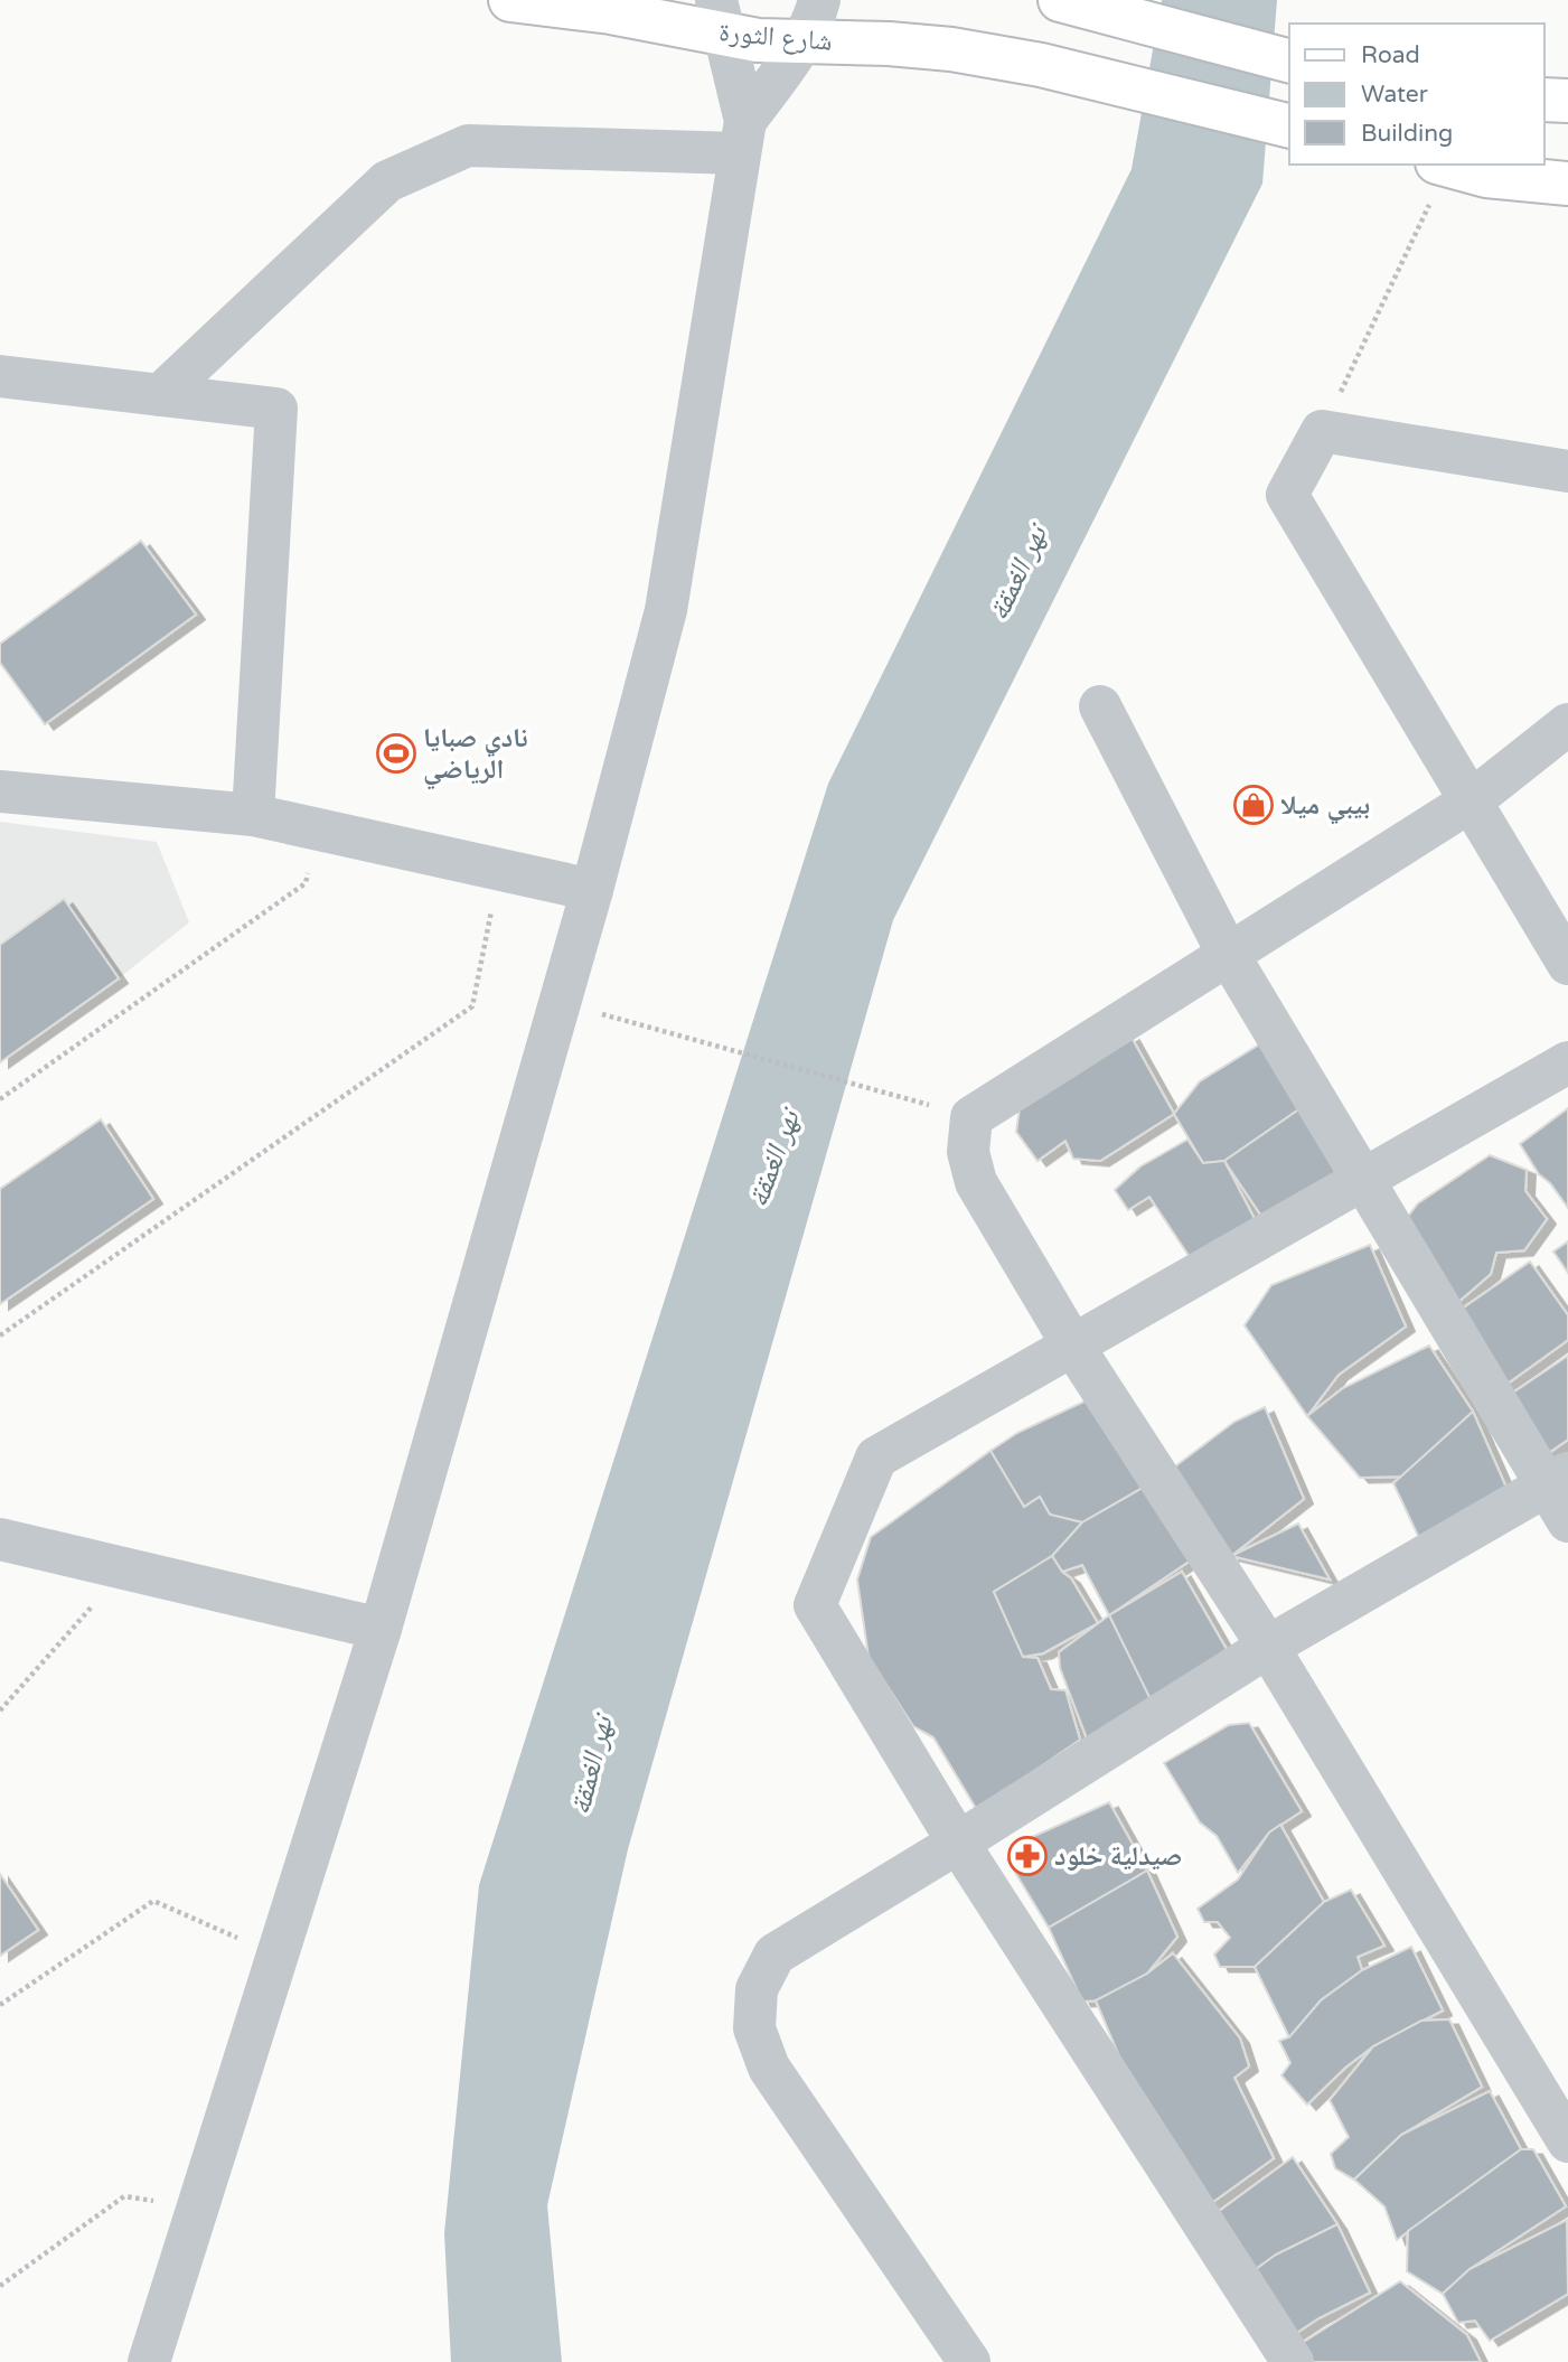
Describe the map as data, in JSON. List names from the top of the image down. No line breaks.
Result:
{"streets":{"main road":["شارع الثورة"]},"water":["نهر الغمقة"],"places":{"sports":["نادي صبايا الرياضي"],"shop":["بيبي ميلا"],"pharmacy":["صيدلية خلود"]},"legend":["Road","Water","Building"]}
